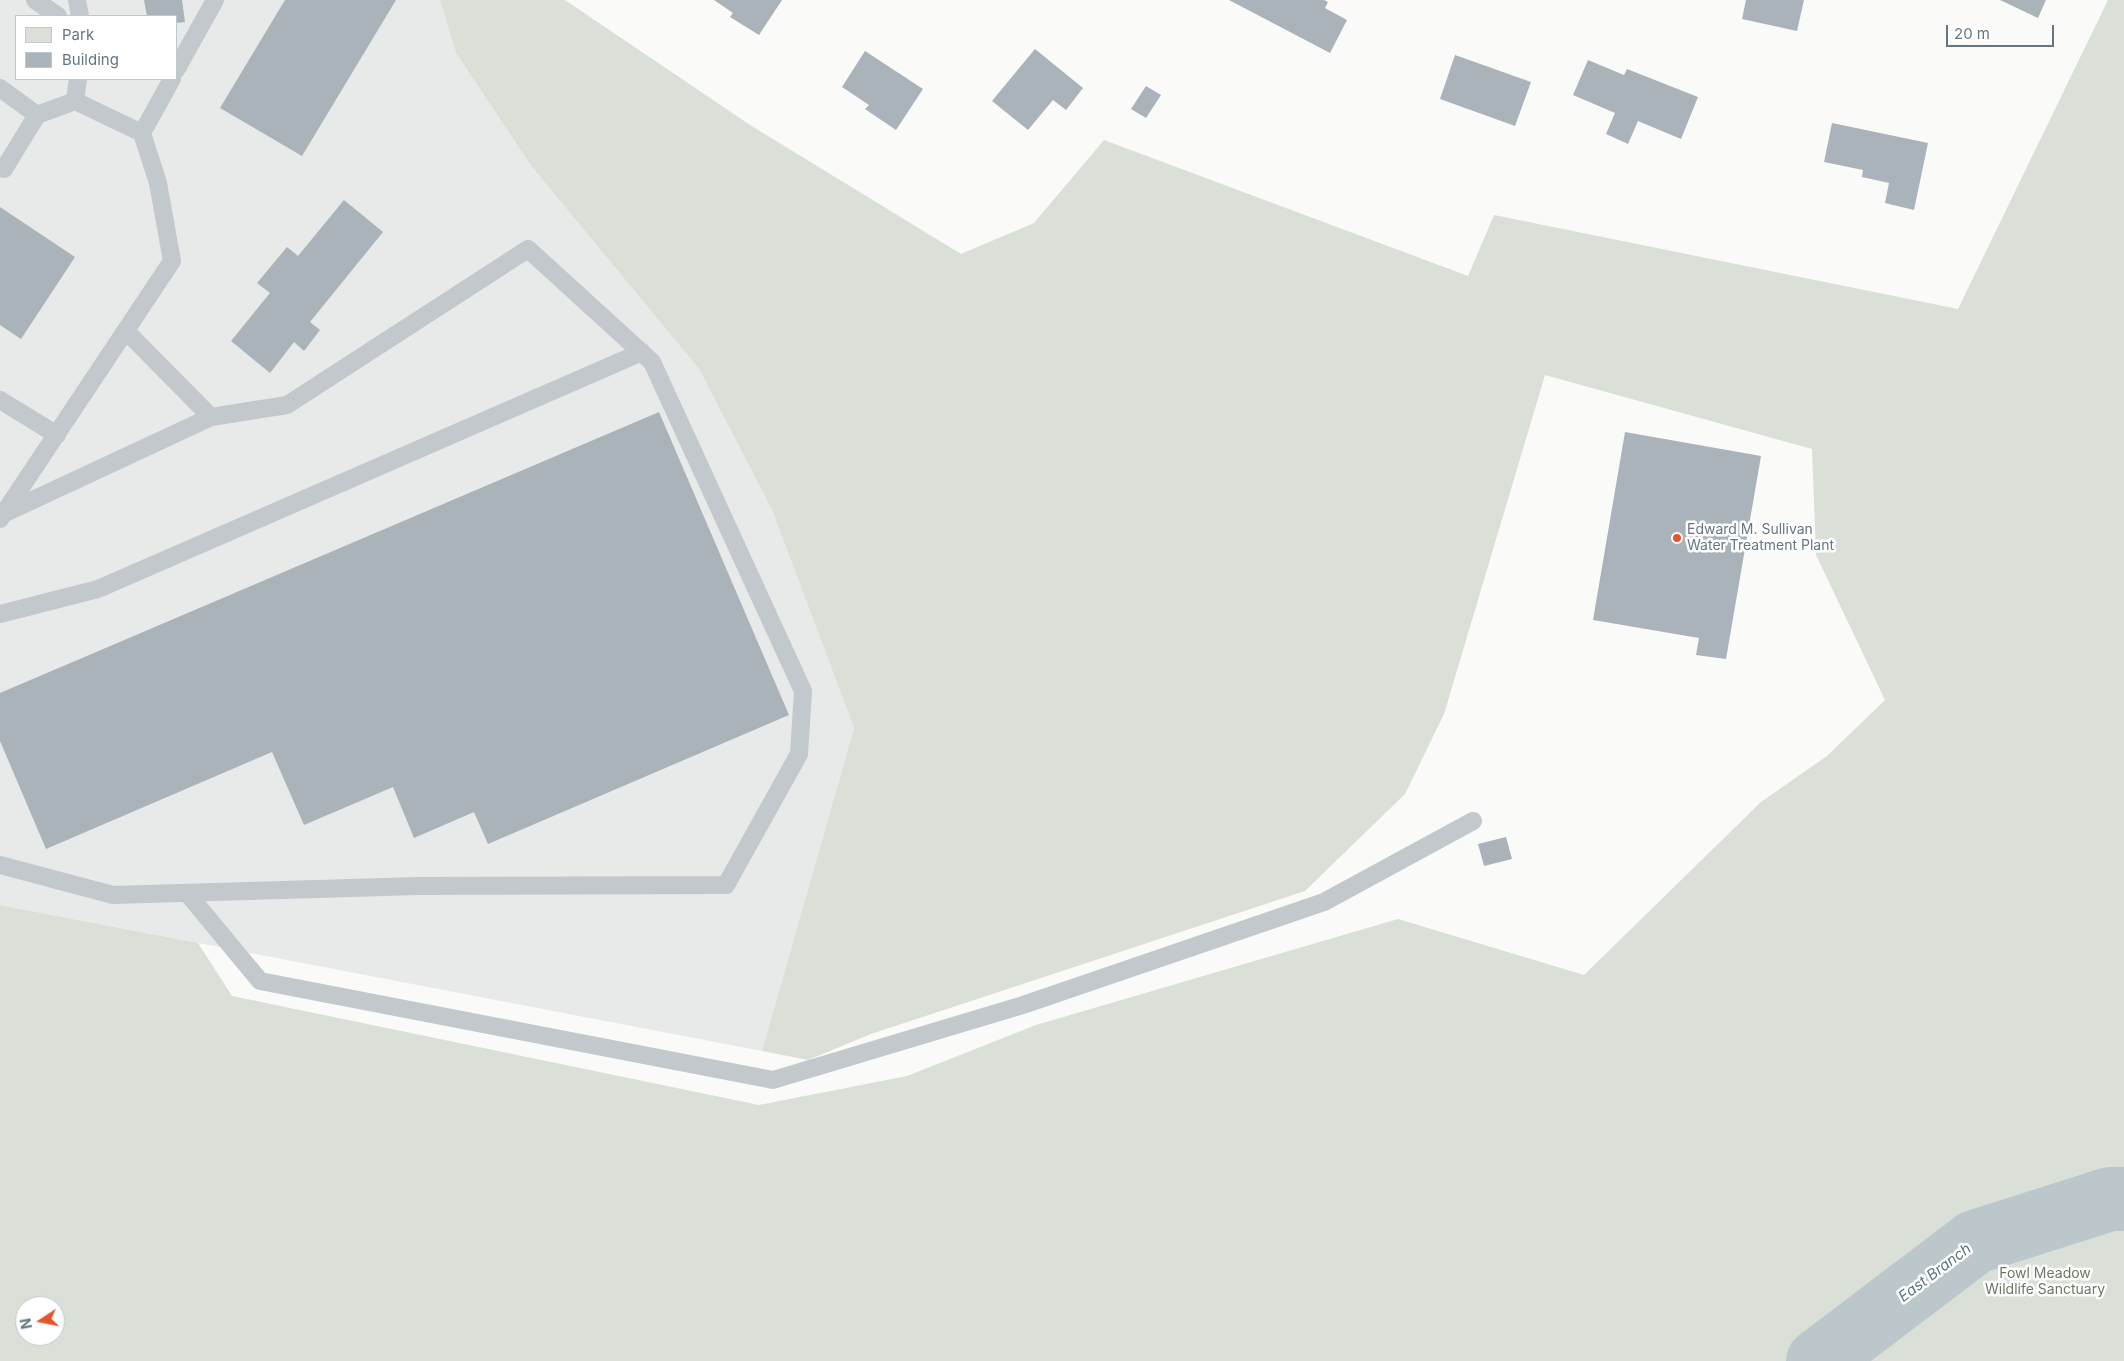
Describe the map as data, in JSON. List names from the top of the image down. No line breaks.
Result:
{"water":["East Branch"],"parks":["Fowl Meadow Wildlife Sanctuary"],"places":["Edward M. Sullivan Water Treatment Plant"],"legend":["Park","Building"],"scale_bar":"20 m","north":"left"}
